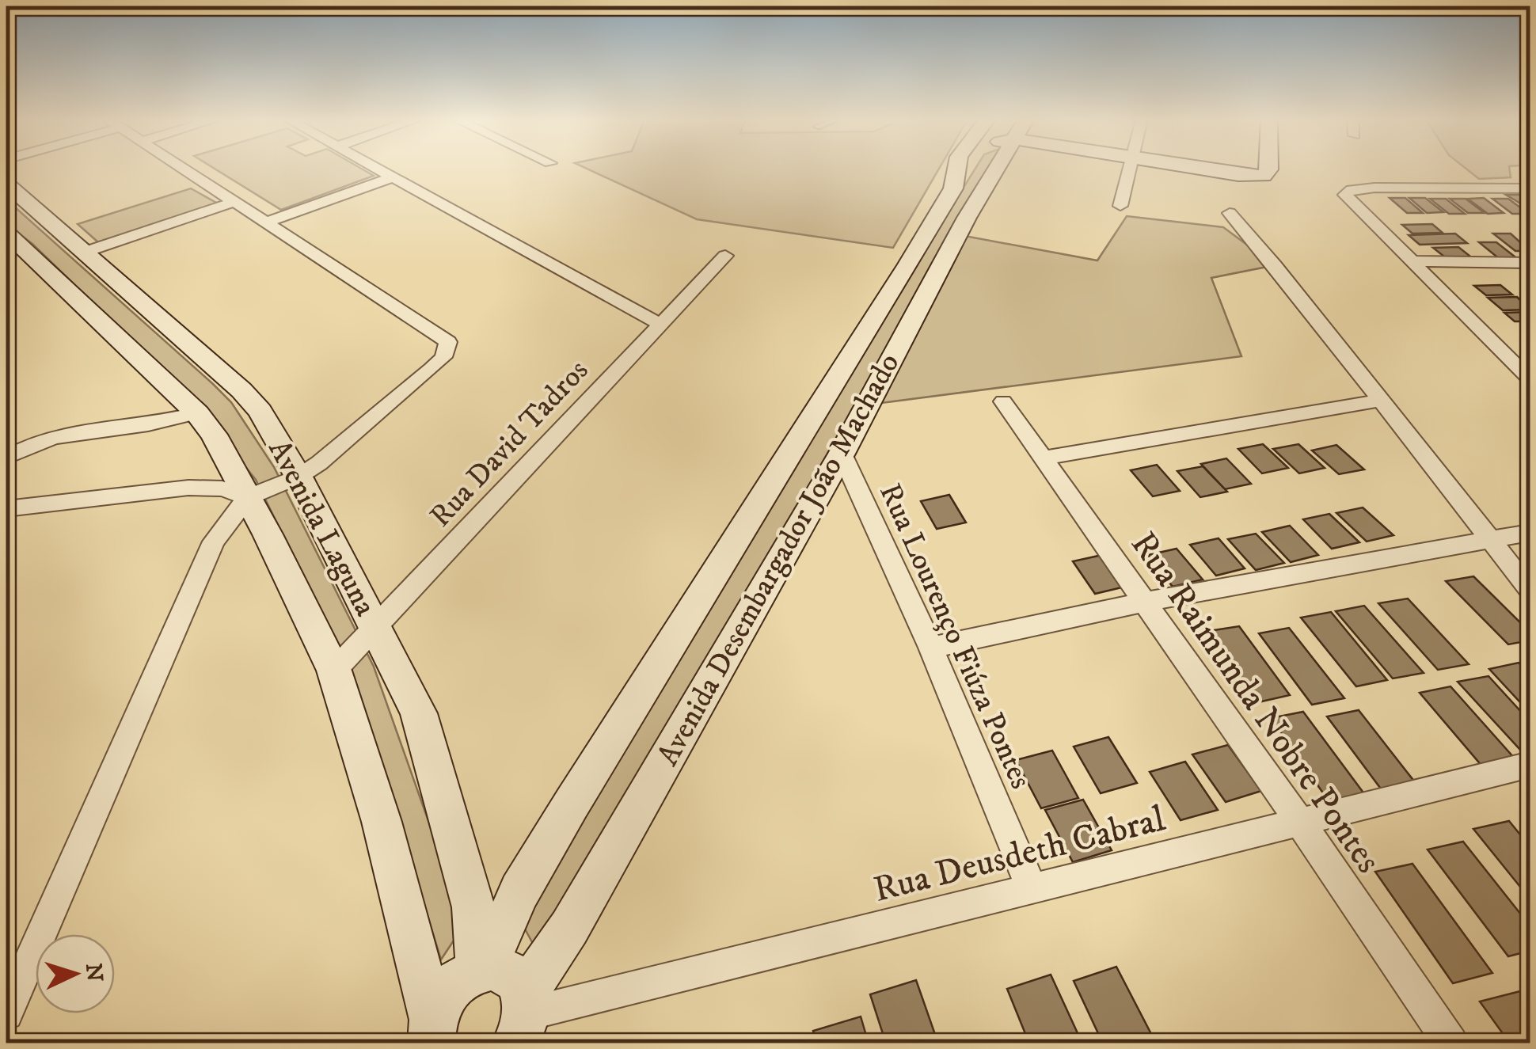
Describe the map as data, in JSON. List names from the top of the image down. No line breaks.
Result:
{"streets":{"street":["Rua David Tadros","Avenida Laguna","Avenida Desembargador João Machado","Rua Lourenço Fiúza Pontes","Rua Raimunda Nobre Pontes","Rua Deusdeth Cabral"]},"crossings":[["Rua David Tadros","Avenida Laguna"],["Avenida Laguna","Avenida Desembargador João Machado"],["Avenida Desembargador João Machado","Rua Lourenço Fiúza Pontes"],["Avenida Desembargador João Machado","Rua Deusdeth Cabral"],["Rua Lourenço Fiúza Pontes","Rua Deusdeth Cabral"],["Rua Raimunda Nobre Pontes","Rua Deusdeth Cabral"]],"north":"right"}
